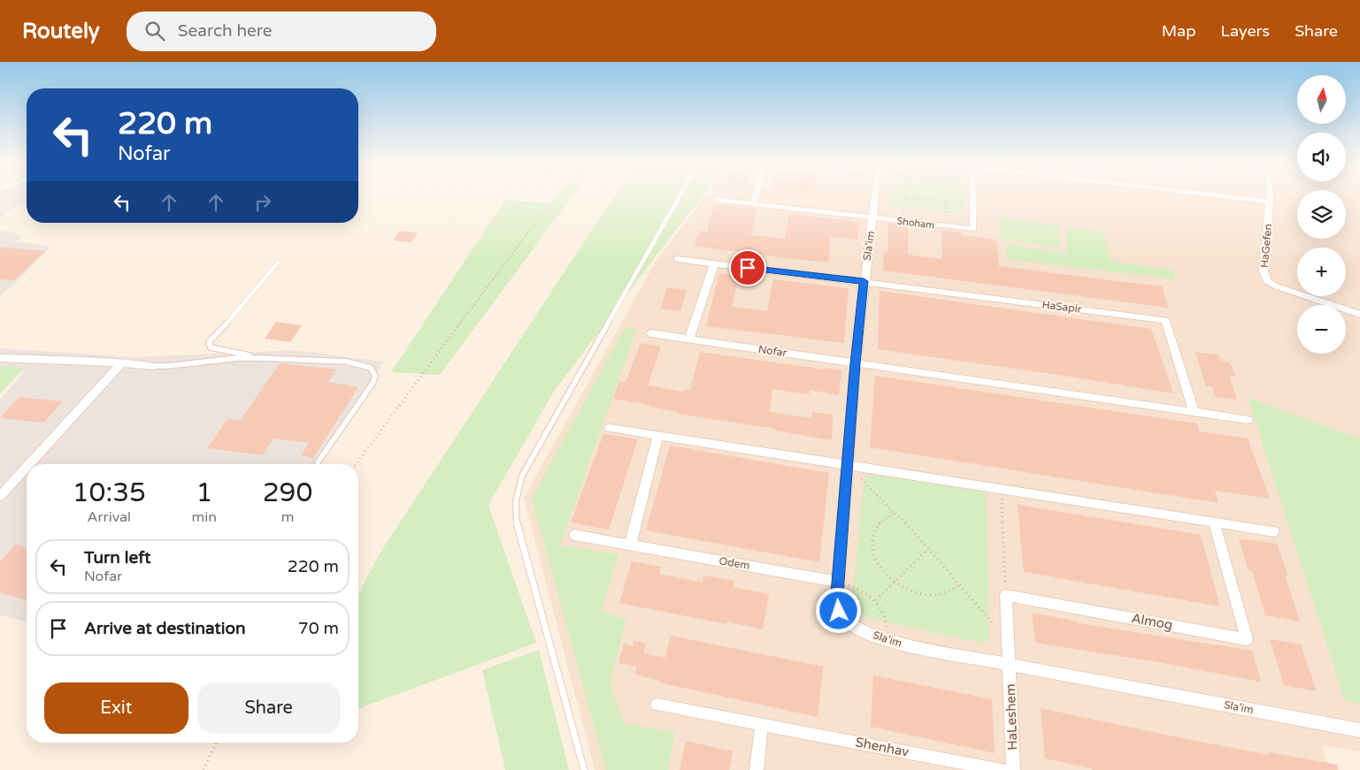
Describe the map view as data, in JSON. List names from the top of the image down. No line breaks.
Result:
{"streets":{"street":["Shoham","Sla'im","HaGefen","HaSapir","Nofar","Odem","Almog","HaLeshem","Shenhav"]},"crossings":[["Shoham","Sla'im"],["Sla'im","HaSapir"],["Sla'im","Nofar"],["Sla'im","Odem"],["Sla'im","HaLeshem"]],"north":"top","page":{"header":"Routely","search":"Search here","nav":["Map","Layers","Share"],"map_buttons":["+","−"],"turn":["220 m","Nofar"],"eta":["10:35","Arrival","1","min","290","m"],"list":[{"name":"Turn left","note":"Nofar","value":"220 m"},{"name":"Arrive at destination","value":"70 m"}],"buttons":["Exit","Share"]}}
